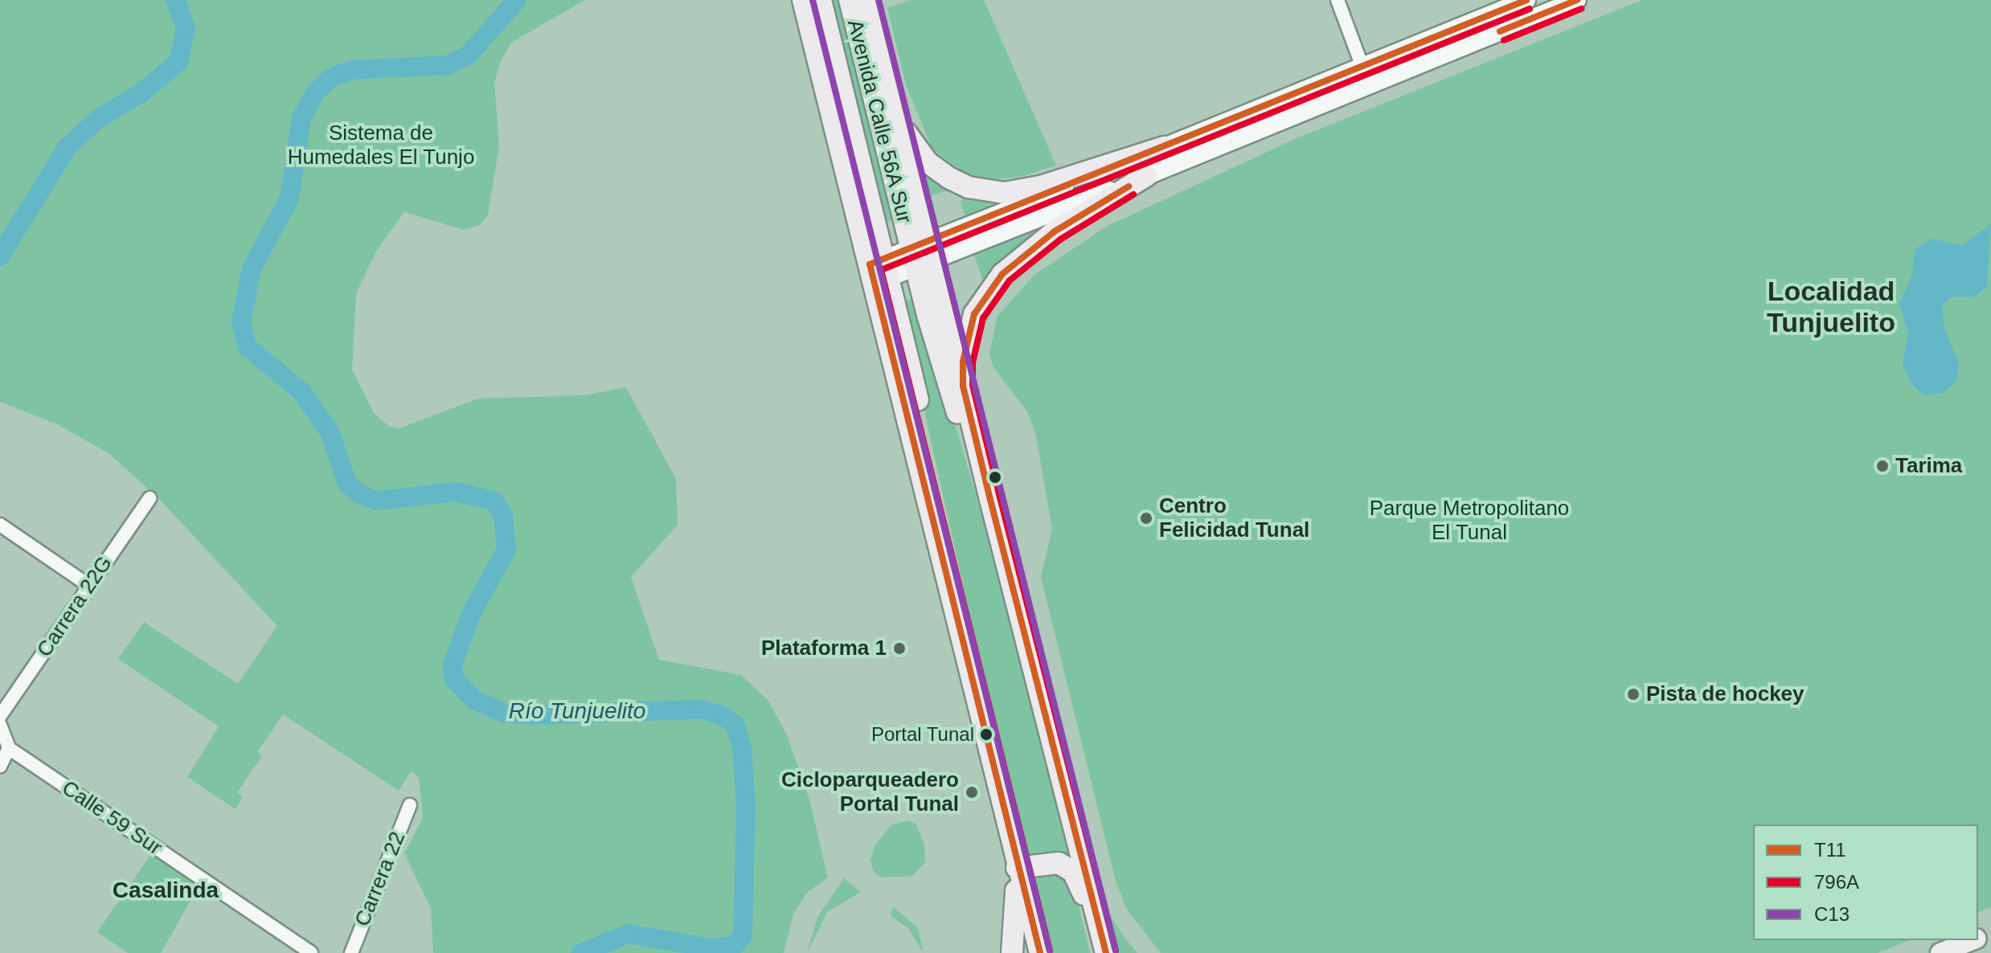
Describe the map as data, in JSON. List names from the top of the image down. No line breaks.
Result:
{"streets":{"highway":["Avenida Calle 56A Sur"],"street":["Carrera 22G","Calle 59 Sur","Carrera 22"]},"districts":["Localidad Tunjuelito","Casalinda"],"water":["Río Tunjuelito"],"parks":["Sistema de Humedales El Tunjo","Parque Metropolitano El Tunal"],"places":["Tarima","Centro Felicidad Tunal","Plataforma 1","Pista de hockey","Portal Tunal","Cicloparqueadero Portal Tunal"],"lines":["transit line T11","transit line C13","transit line 796A"],"legend":["T11","796A","C13"]}
